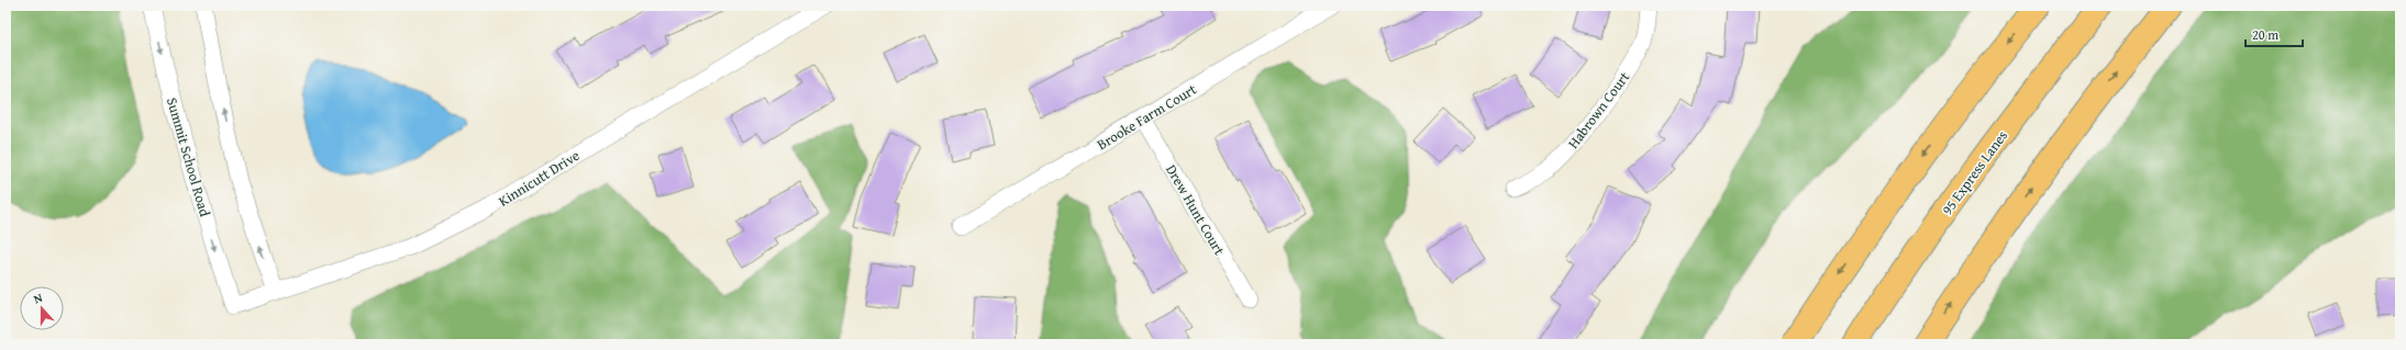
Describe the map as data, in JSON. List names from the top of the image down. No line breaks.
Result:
{"streets":{"highway":["95 Express Lanes"],"street":["Habrown Court","Brooke Farm Court","Summit School Road","Kinnicutt Drive","Drew Hunt Court"]},"crossings":[["Brooke Farm Court","Drew Hunt Court"],["Summit School Road","Kinnicutt Drive"]],"scale_bar":"20 m","north":"top"}
